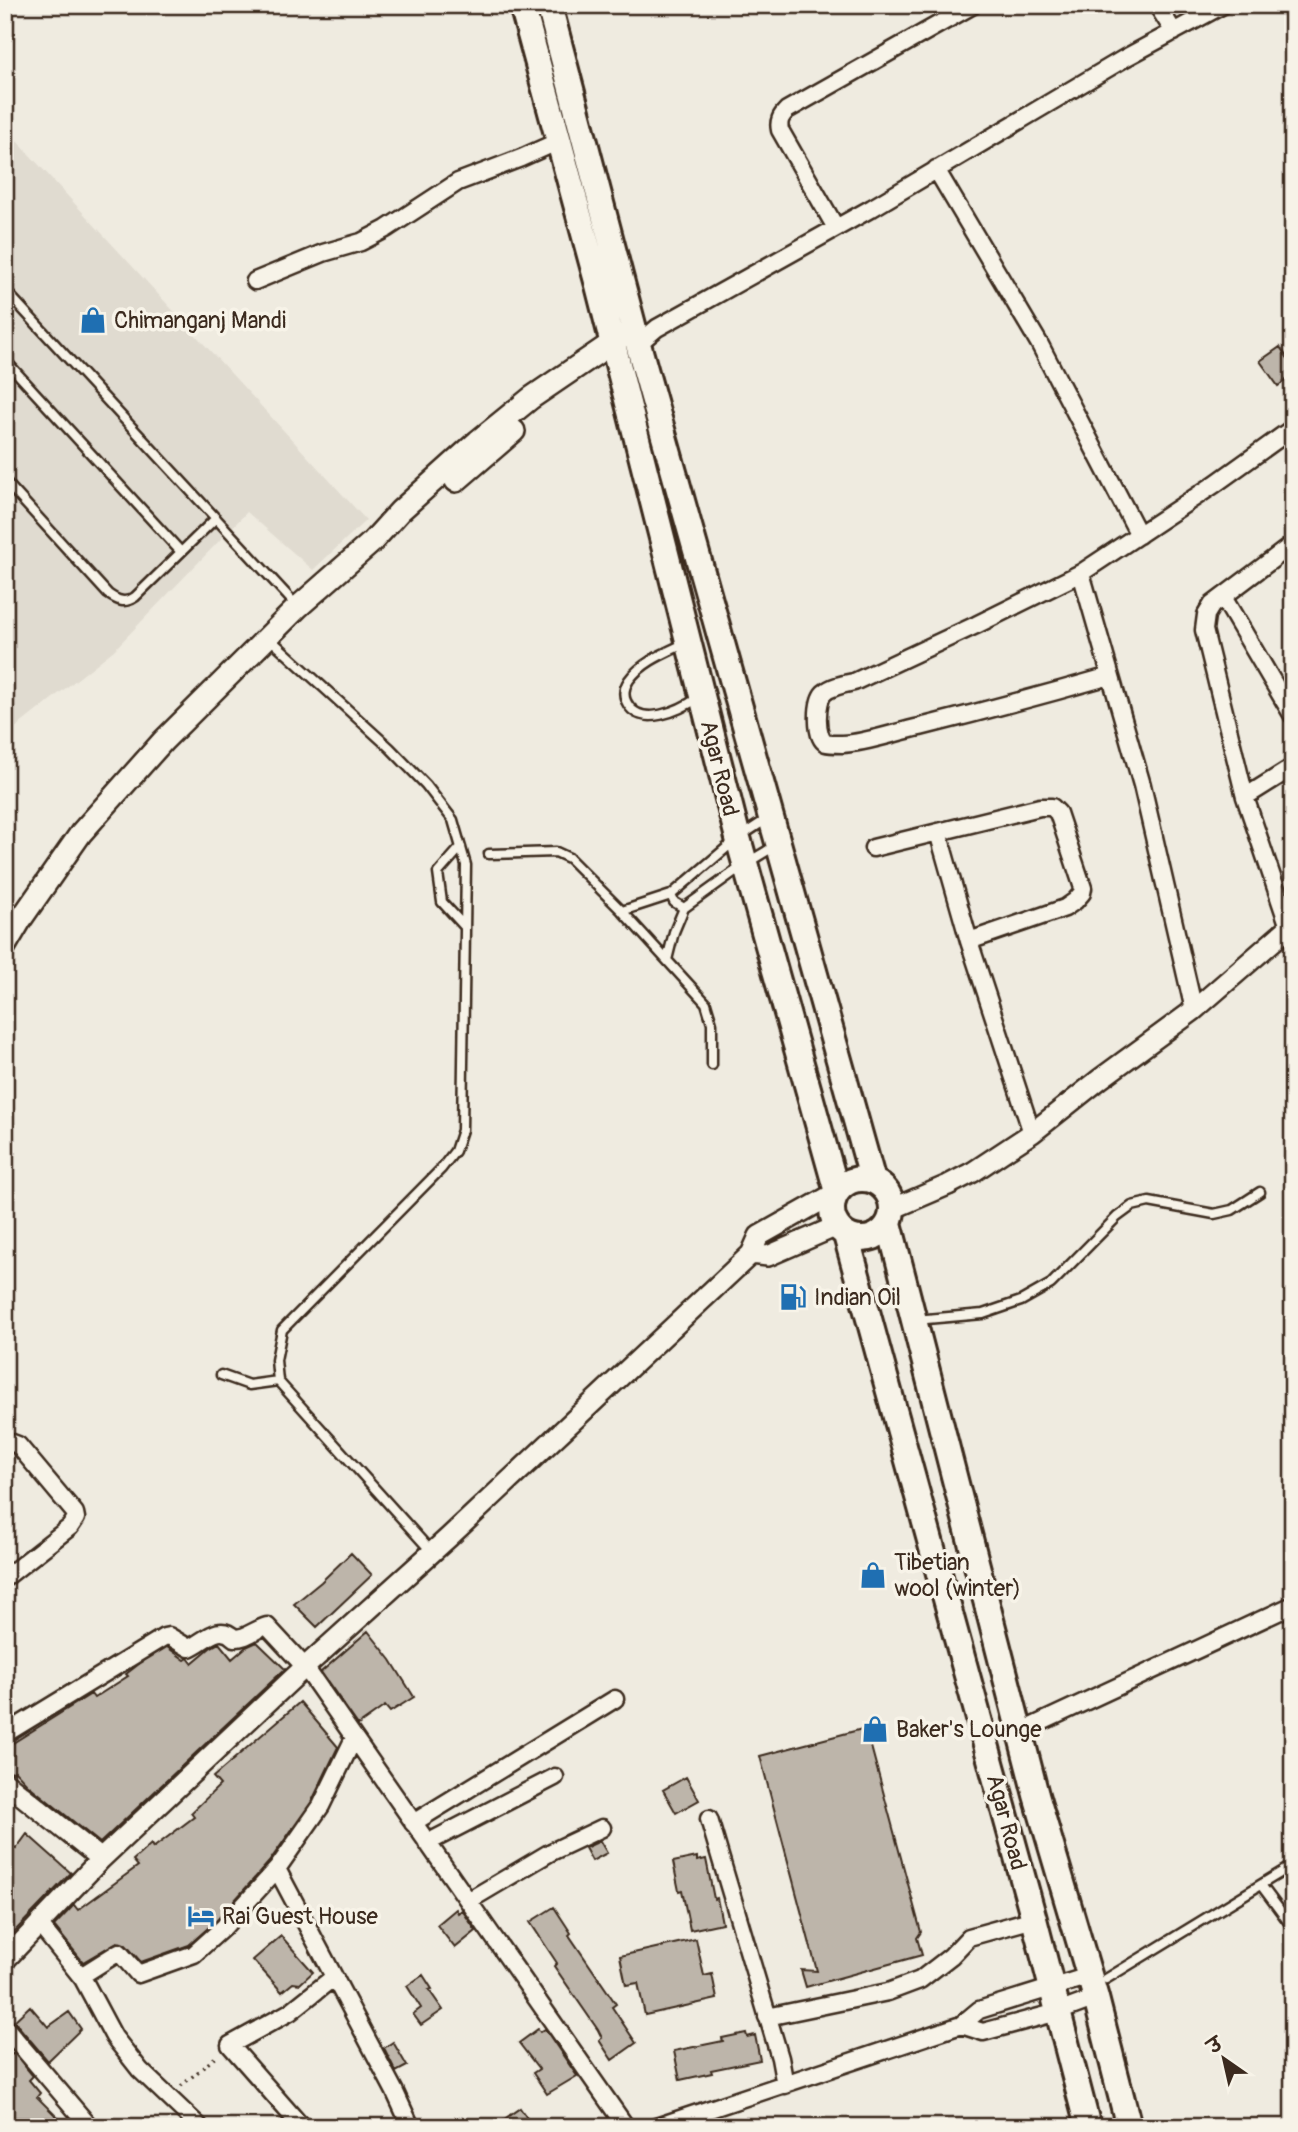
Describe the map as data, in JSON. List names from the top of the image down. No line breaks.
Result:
{"streets":{"main road":["Agar Road"]},"places":{"shop":["Chimanganj Mandi","Tibetian wool (winter)","Baker's Lounge"],"fuel station":["Indian Oil"],"hotel":["Rai Guest House"]},"north":"top left"}
